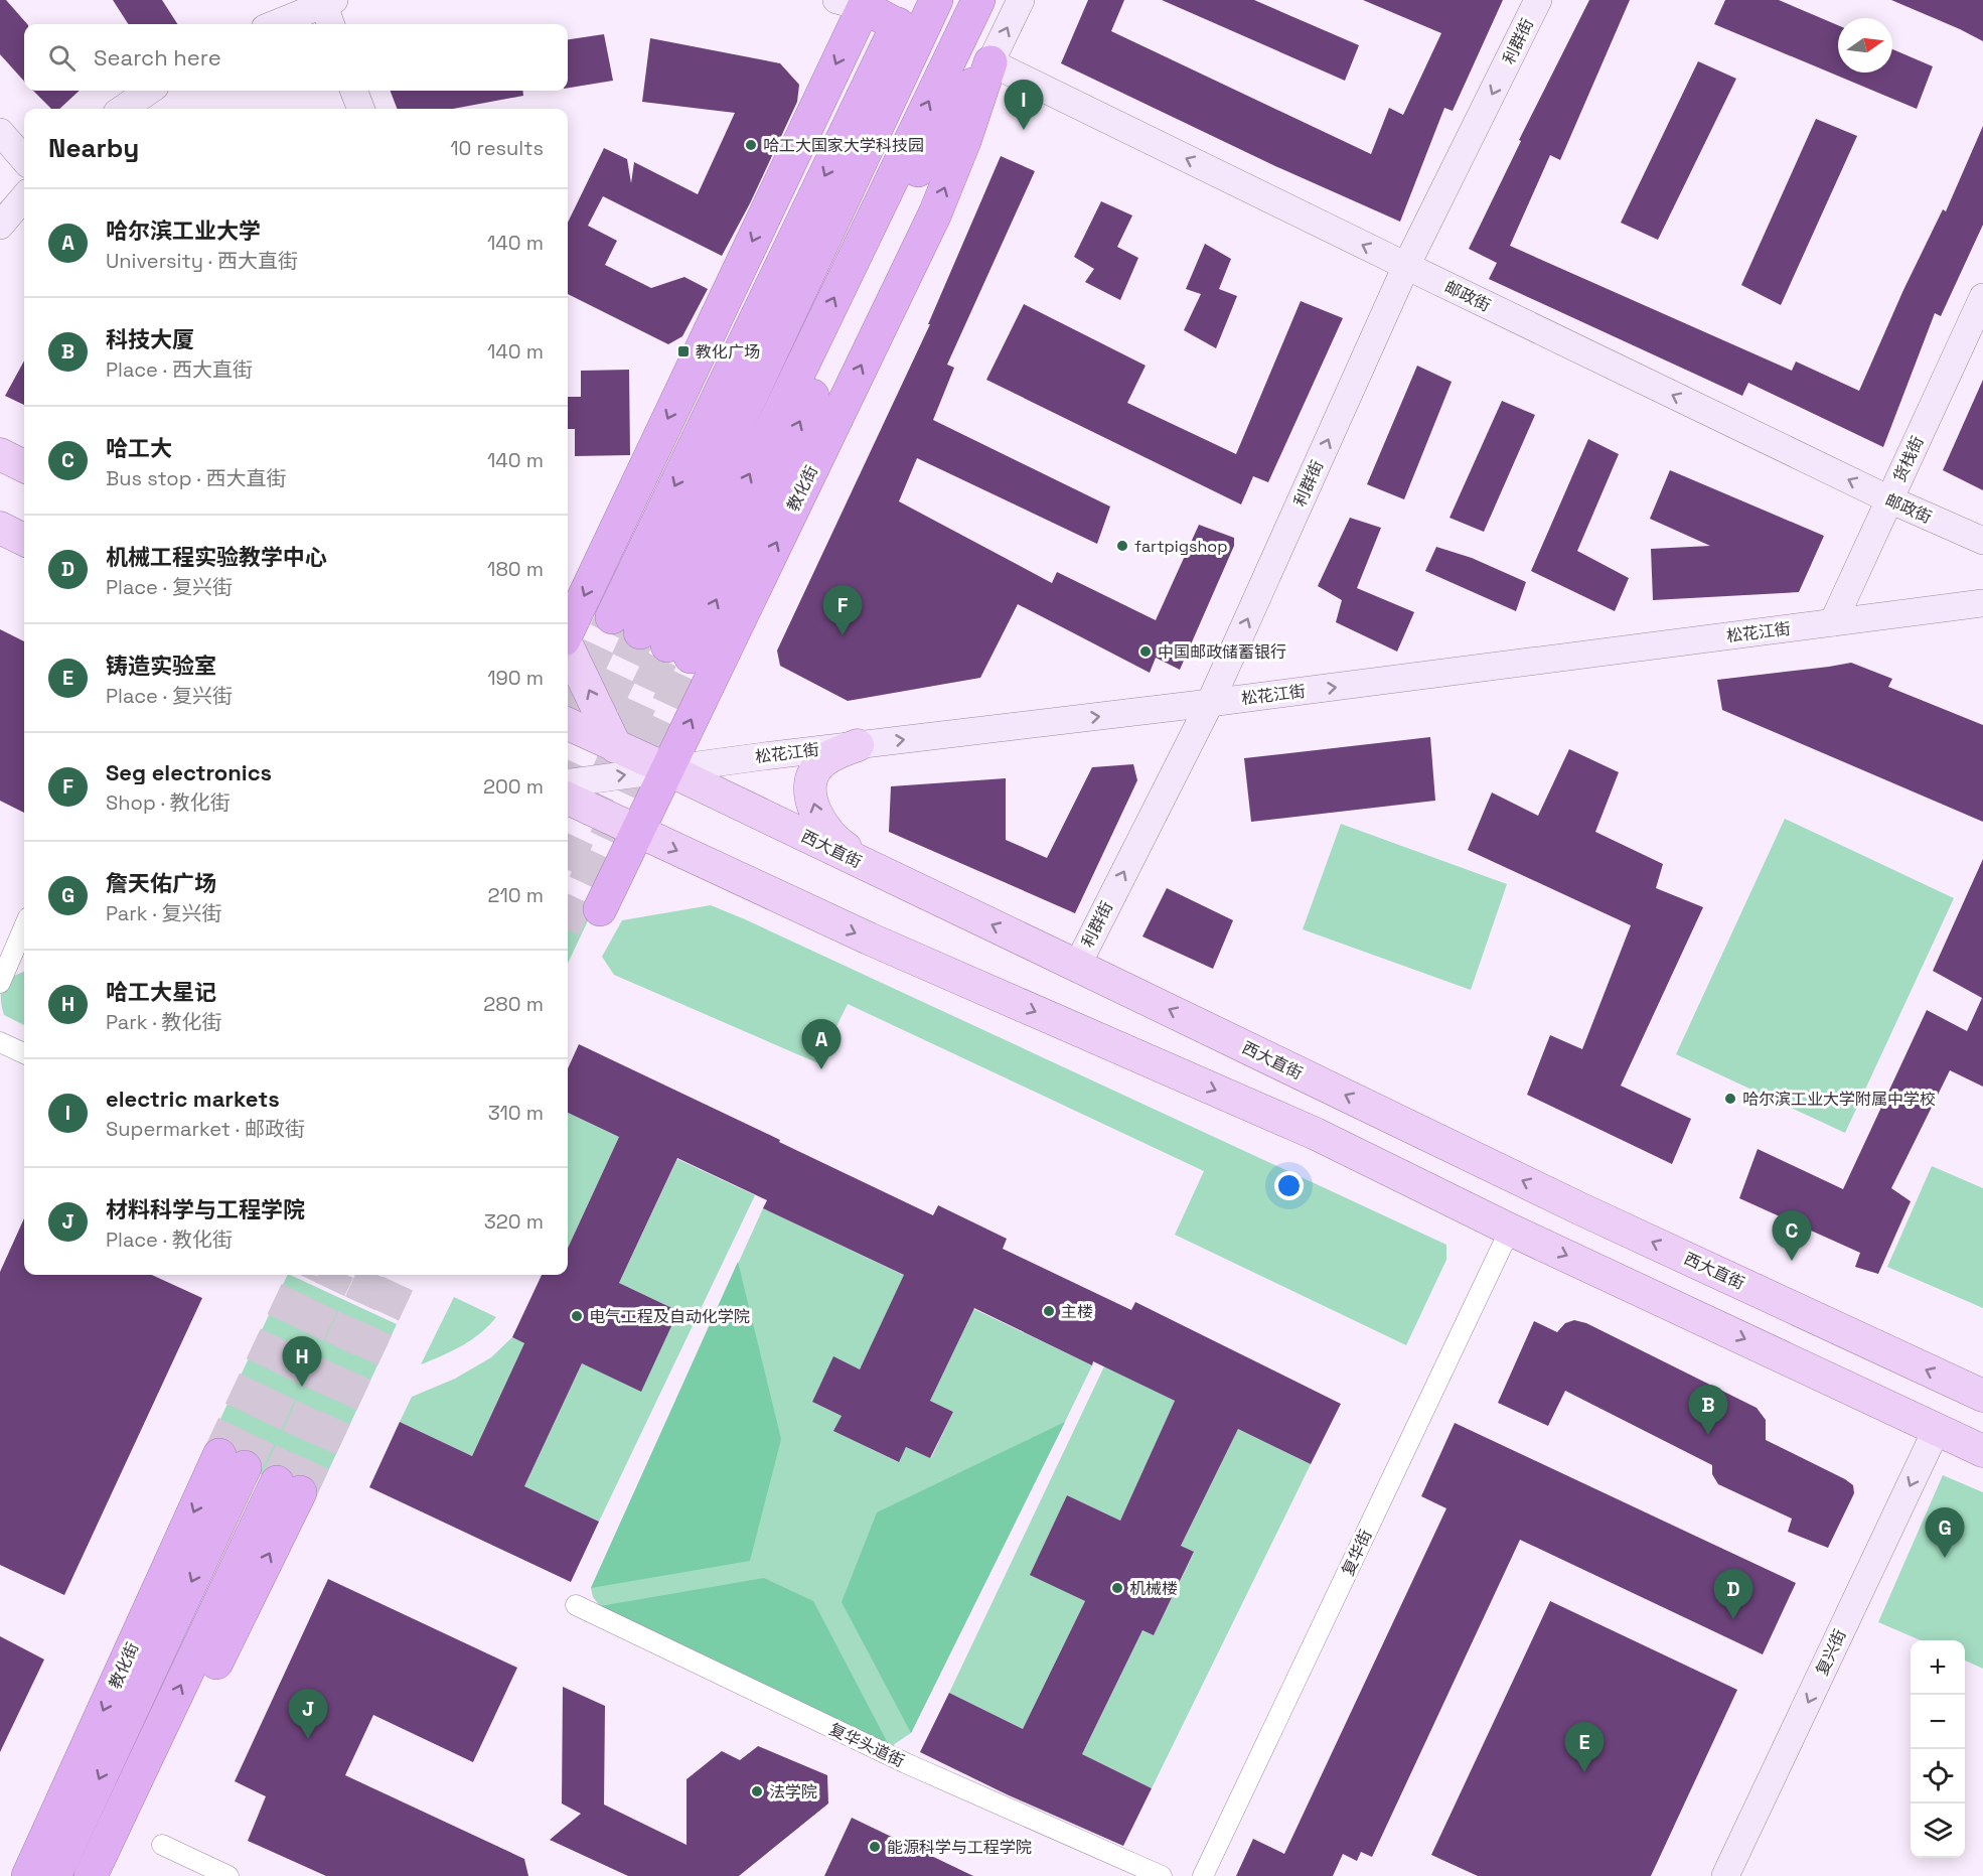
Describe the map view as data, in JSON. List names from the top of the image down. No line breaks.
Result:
{"streets":{"highway":["邮政街","教化街"],"main road":["西大直街"],"street":["利群街","货栈街","松花江街","复华街","复兴街","复华头道街"]},"crossings":[["利群街","邮政街"],["利群街","松花江街"],["利群街","西大直街"],["邮政街","货栈街"],["邮政街","教化街"],["货栈街","松花江街"],["教化街","松花江街"],["教化街","西大直街"],["松花江街","西大直街"]],"one_way":["邮政街","教化街","松花江街","复兴街"],"places":{"other":["哈工大国家大学科技园","fartpigshop","中国邮政储蓄银行","哈尔滨工业大学附属中学校","主楼","电气工程及自动化学院","机械楼","法学院","能源科学与工程学院"],"transit":["教化广场"]},"north":"right","page":{"search":"Search here","pins":["I","F","A","C","H","B","G","D","J","E"],"heading":["Nearby","10 results"],"list":[{"mark":"A","name":"哈尔滨工业大学","note":"University · 西大直街","value":"140 m"},{"mark":"B","name":"科技大厦","note":"Place · 西大直街","value":"140 m"},{"mark":"C","name":"哈工大","note":"Bus stop · 西大直街","value":"140 m"},{"mark":"D","name":"机械工程实验教学中心","note":"Place · 复兴街","value":"180 m"},{"mark":"E","name":"铸造实验室","note":"Place · 复兴街","value":"190 m"},{"mark":"F","name":"Seg electronics","note":"Shop · 教化街","value":"200 m"},{"mark":"G","name":"詹天佑广场","note":"Park · 复兴街","value":"210 m"},{"mark":"H","name":"哈工大星记","note":"Park · 教化街","value":"280 m"},{"mark":"I","name":"electric markets","note":"Supermarket · 邮政街","value":"310 m"},{"mark":"J","name":"材料科学与工程学院","note":"Place · 教化街","value":"320 m"}],"map_buttons":["+","−"]}}
